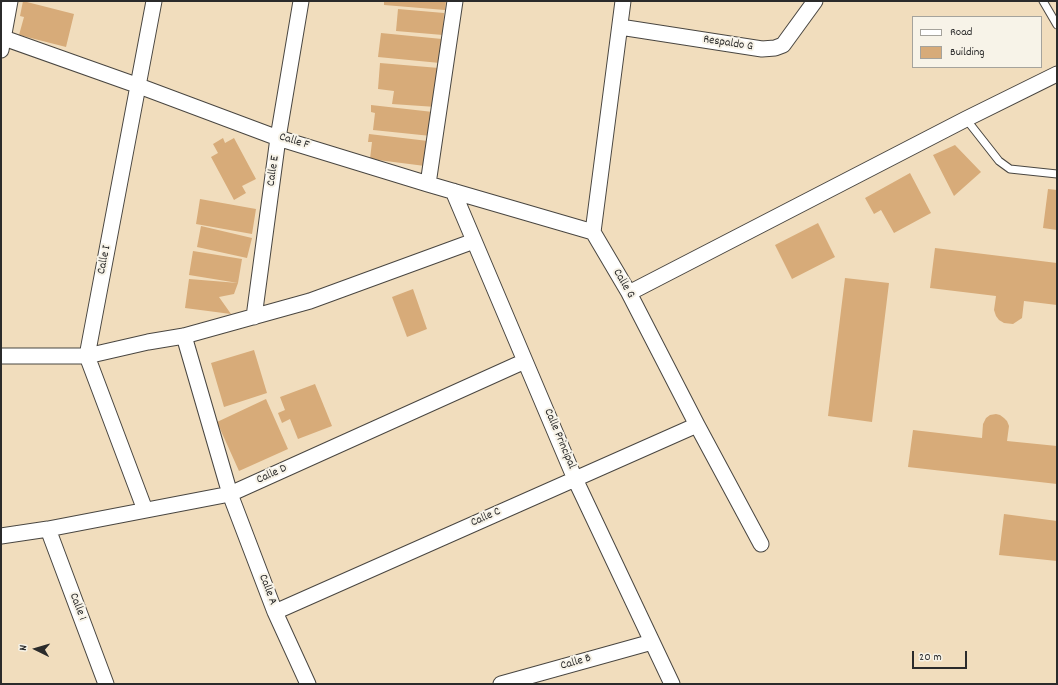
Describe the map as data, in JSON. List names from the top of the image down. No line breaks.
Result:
{"streets":{"street":["Respaldo G","Calle F","Calle E","Calle I","Calle G","Calle Principal","Calle D","Calle C","Calle A","Calle 1","Calle B"]},"crossings":[["Calle F","Calle E"],["Calle F","Calle I"],["Calle F","Calle G"],["Calle F","Calle Principal"],["Calle G","Calle C"],["Calle Principal","Calle D"],["Calle Principal","Calle C"],["Calle Principal","Calle B"],["Calle D","Calle A"],["Calle D","Calle 1"],["Calle C","Calle A"]],"legend":["Road","Building"],"scale_bar":"20 m","north":"left"}
